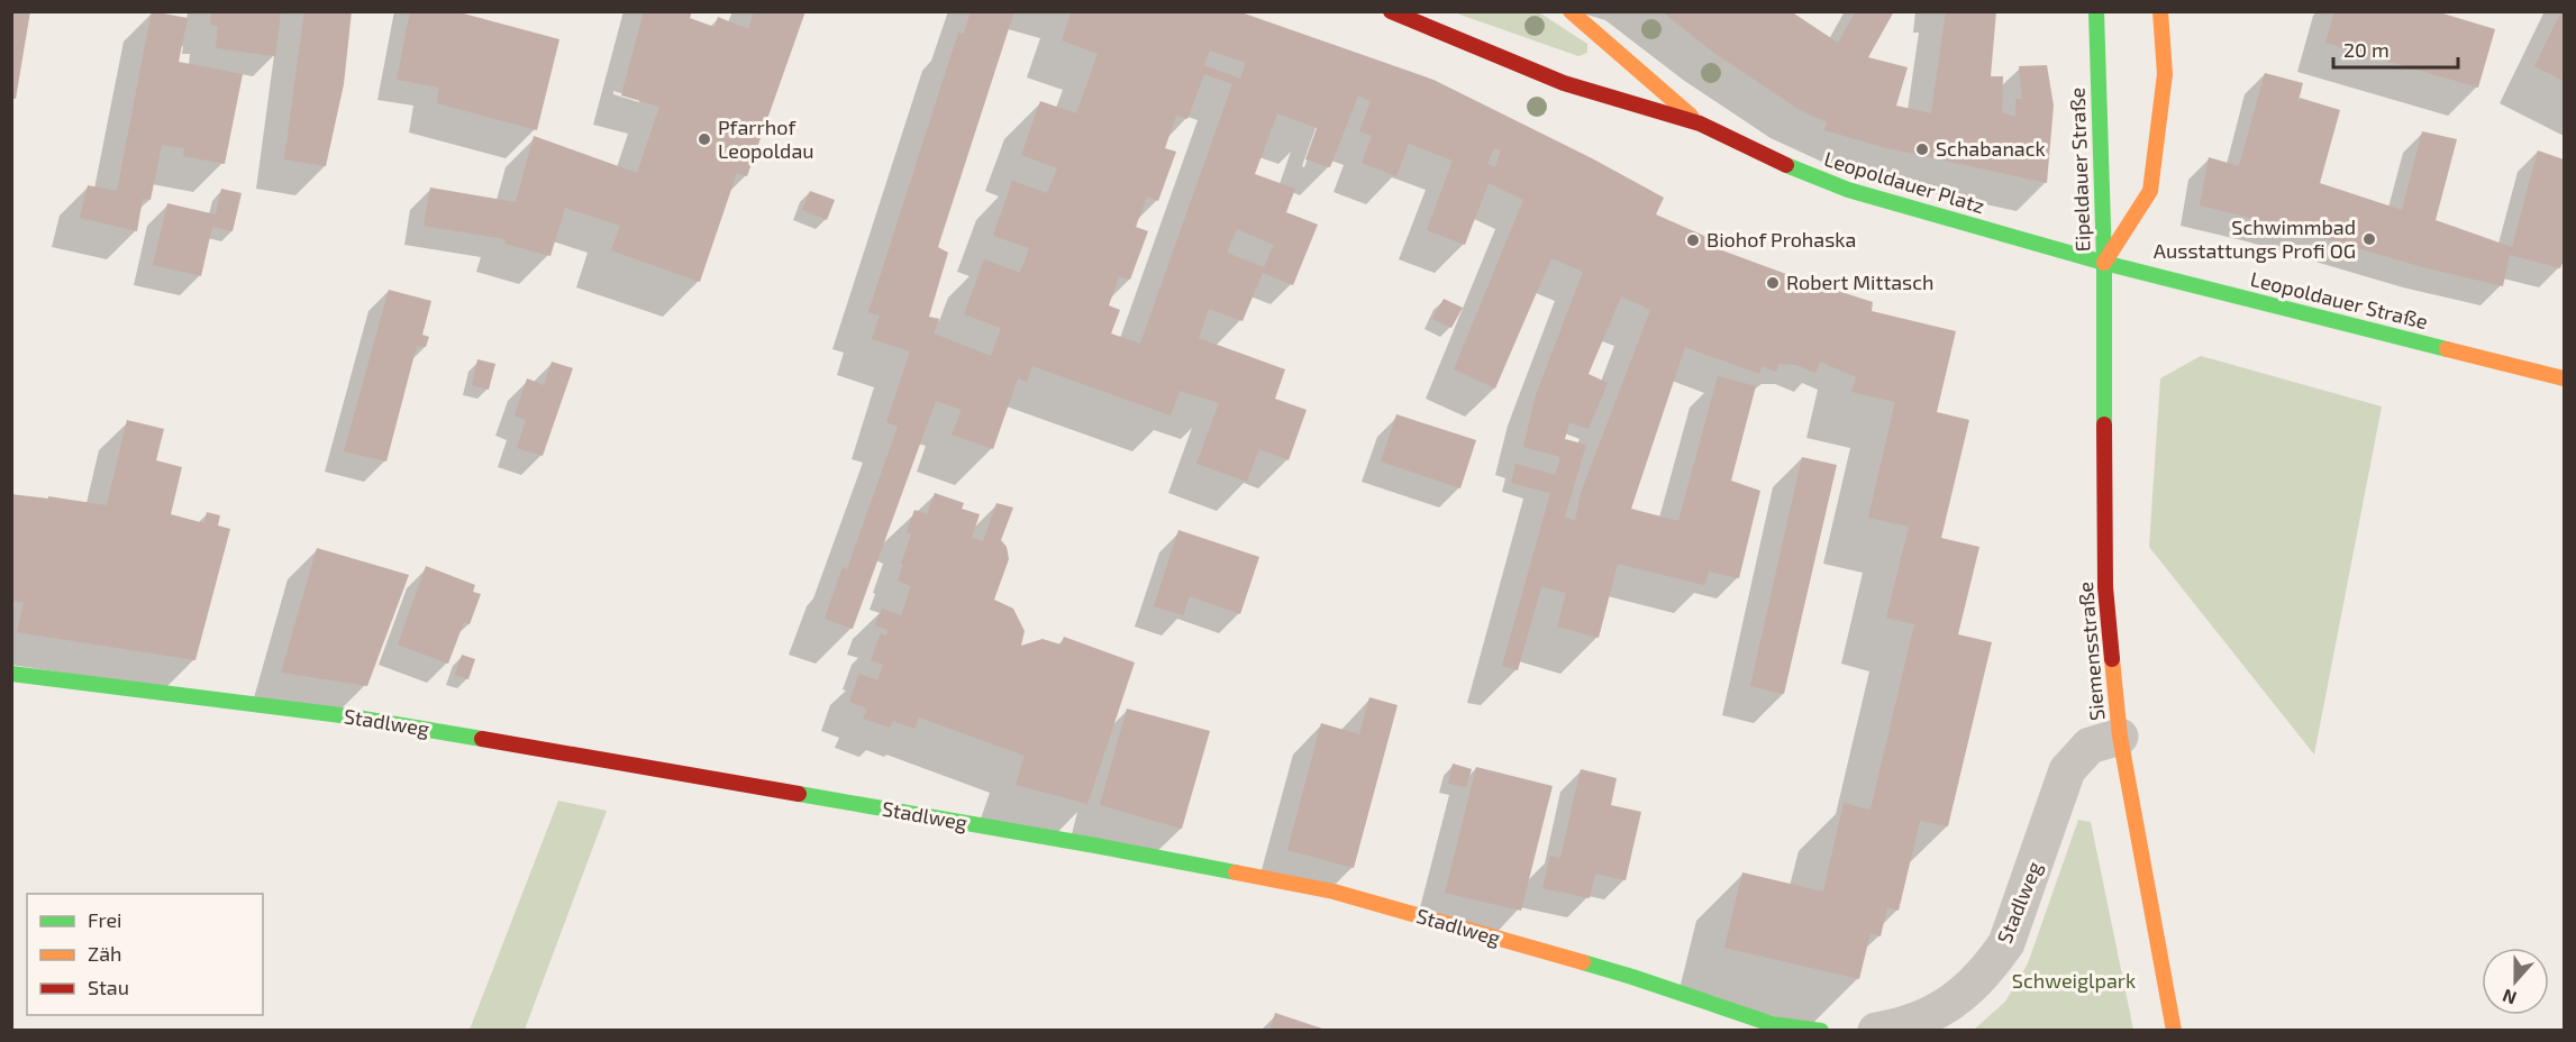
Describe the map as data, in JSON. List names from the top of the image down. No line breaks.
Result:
{"streets":{"street":["Eipeldauer Straße","Leopoldauer Platz","Leopoldauer Straße","Siemensstraße","Stadlweg"]},"crossings":[["Eipeldauer Straße","Leopoldauer Platz"],["Eipeldauer Straße","Leopoldauer Straße"],["Eipeldauer Straße","Siemensstraße"],["Leopoldauer Platz","Leopoldauer Straße"],["Leopoldauer Platz","Siemensstraße"],["Leopoldauer Straße","Siemensstraße"],["Siemensstraße","Stadlweg"]],"parks":["Schweiglpark"],"places":["Pfarrhof Leopoldau","Schabanack","Schwimmbad Ausstattungs Profi OG","Biohof Prohaska","Robert Mittasch"],"legend":["Frei","Zäh","Stau"],"scale_bar":"20 m","north":"bottom"}
